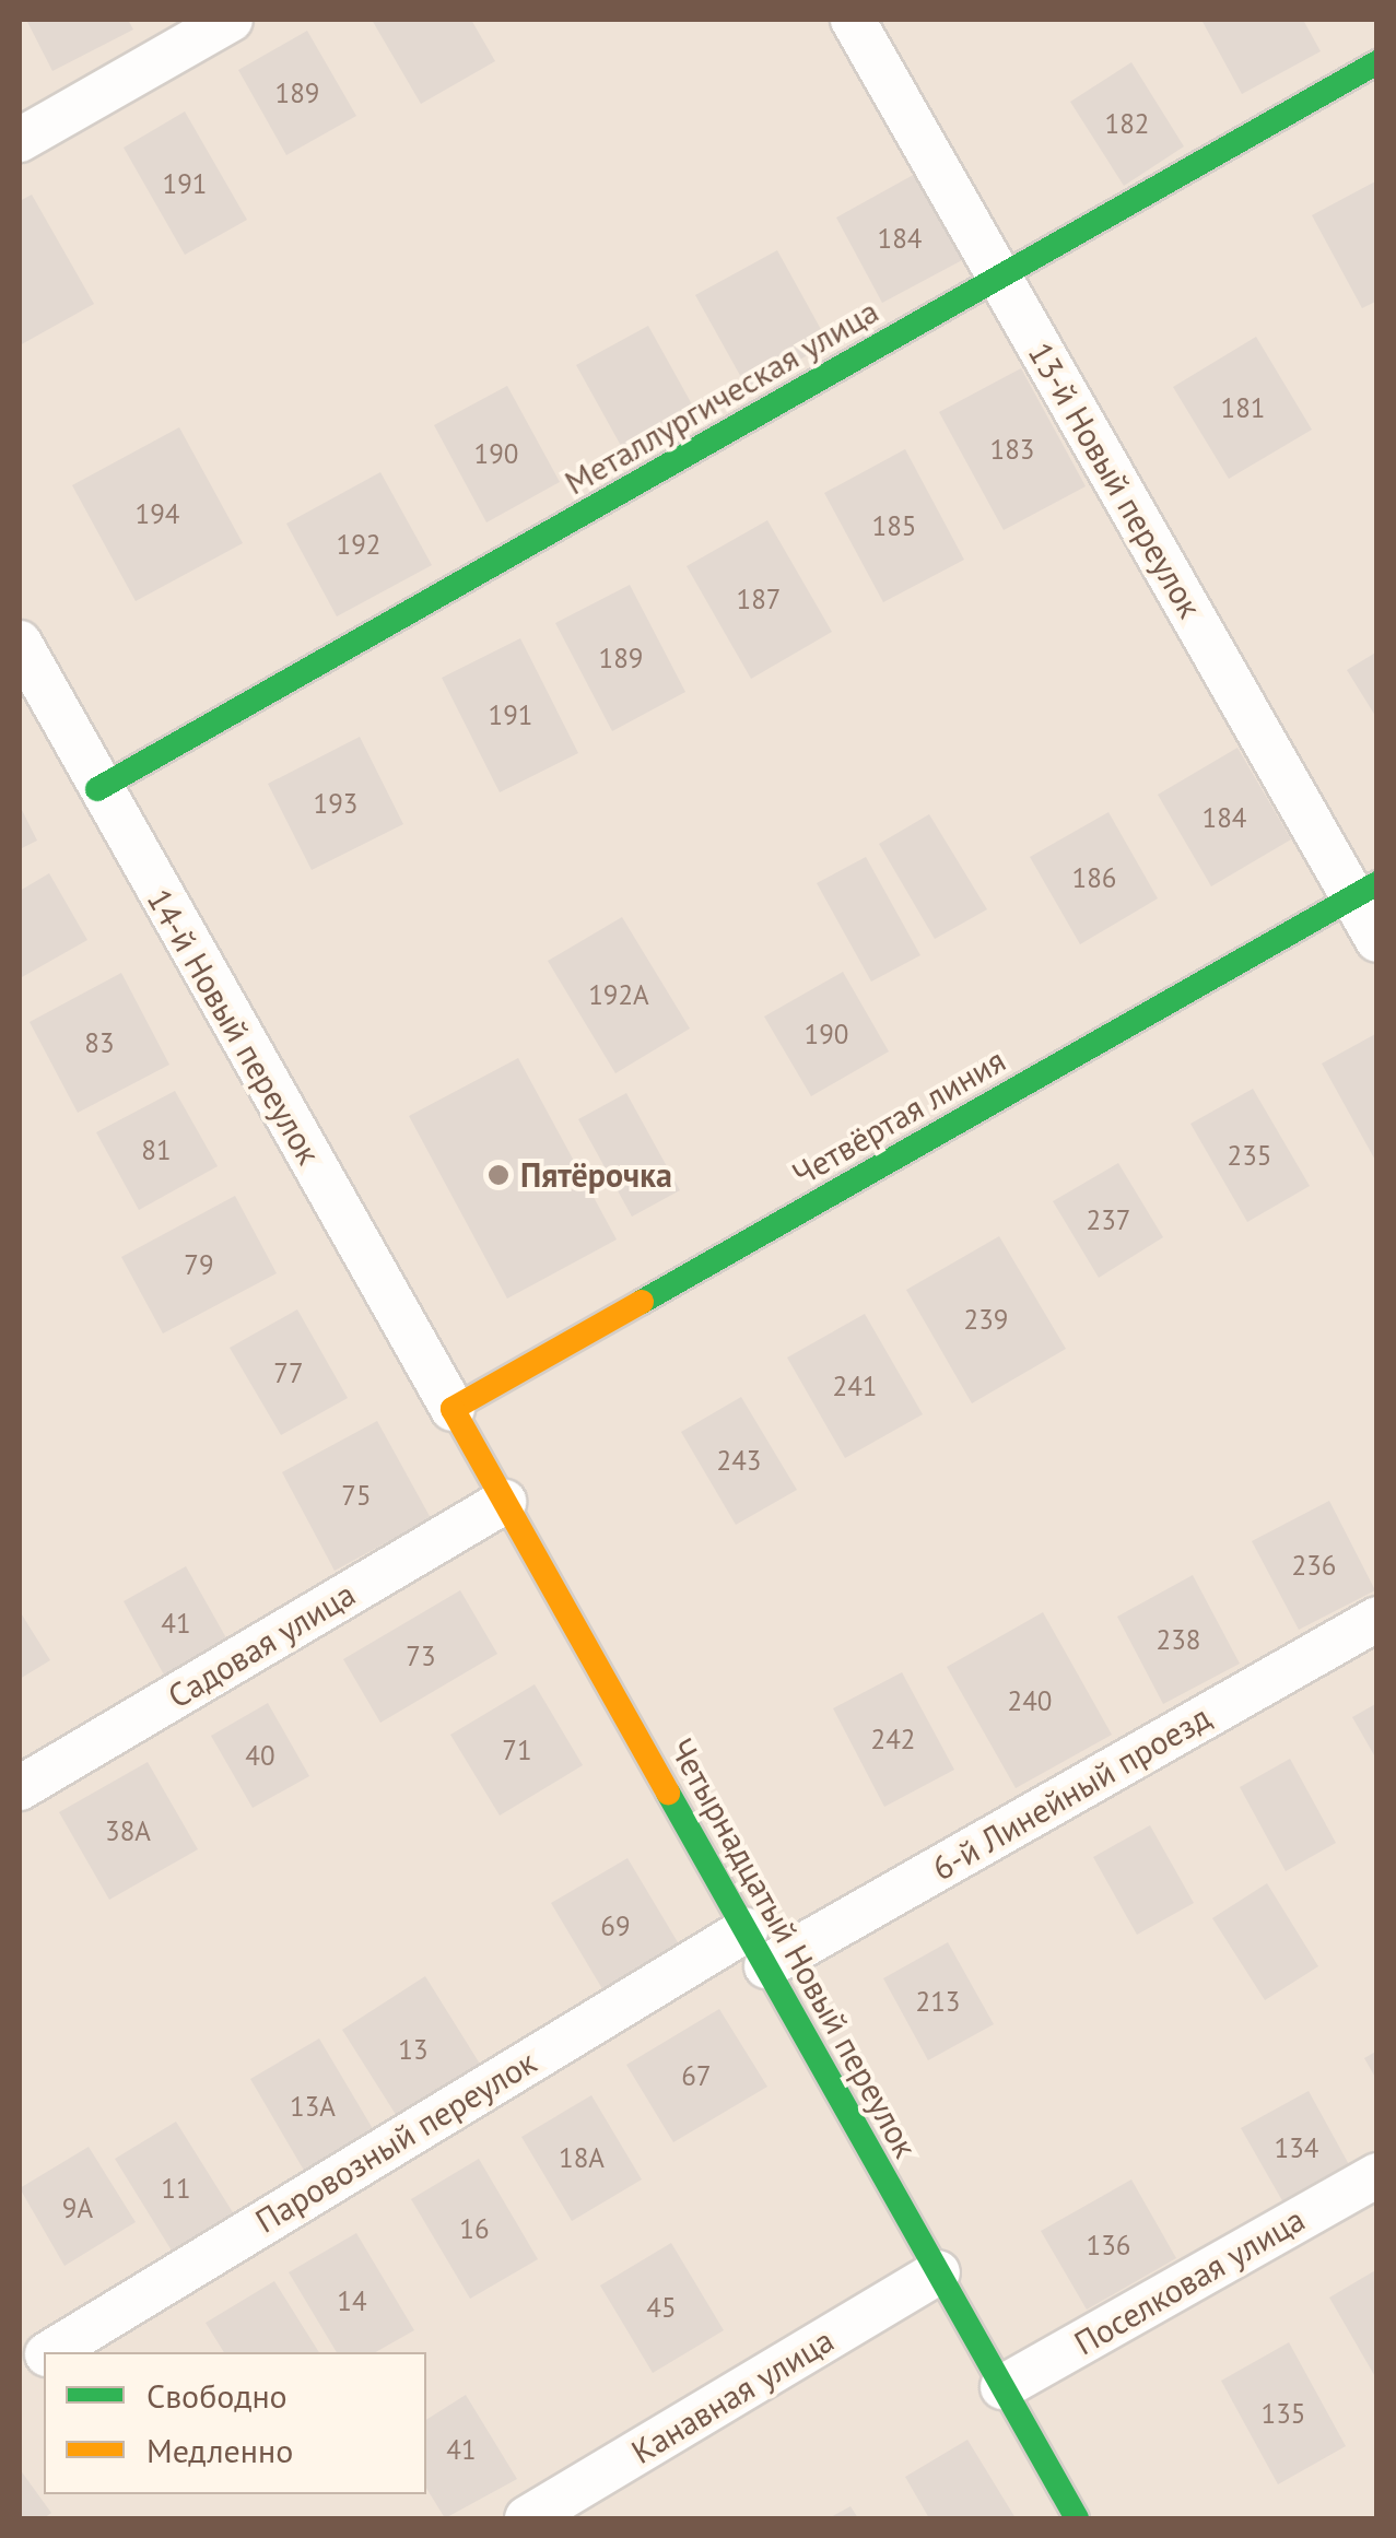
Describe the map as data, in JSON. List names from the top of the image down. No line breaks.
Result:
{"streets":{"street":["Металлургическая улица","13-й Новый переулок","14-й Новый переулок","Четвёртая линия","Садовая улица","6-й Линейный проезд","Четырнадцатый Новый переулок","Паровозный переулок","Поселковая улица","Канавная улица"]},"crossings":[["Металлургическая улица","13-й Новый переулок"],["Металлургическая улица","14-й Новый переулок"],["13-й Новый переулок","Четвёртая линия"],["14-й Новый переулок","Четвёртая линия"],["14-й Новый переулок","Четырнадцатый Новый переулок"],["Четвёртая линия","Четырнадцатый Новый переулок"],["Садовая улица","Четырнадцатый Новый переулок"],["6-й Линейный проезд","Четырнадцатый Новый переулок"],["6-й Линейный проезд","Паровозный переулок"],["Четырнадцатый Новый переулок","Паровозный переулок"],["Четырнадцатый Новый переулок","Поселковая улица"],["Четырнадцатый Новый переулок","Канавная улица"]],"places":["Пятёрочка"],"house_numbers":["189","182","191","184","181","183","190","194","185","192","187","189","191","193","184","186","192А","190","83","81","235","237","79","239","77","241","243","75","236","41","238","73","240","242","71","40","38А","69","213","13","67","13А","134","18А","11","9А","16","136","14","45","135","41"],"legend":["Свободно","Медленно"]}
